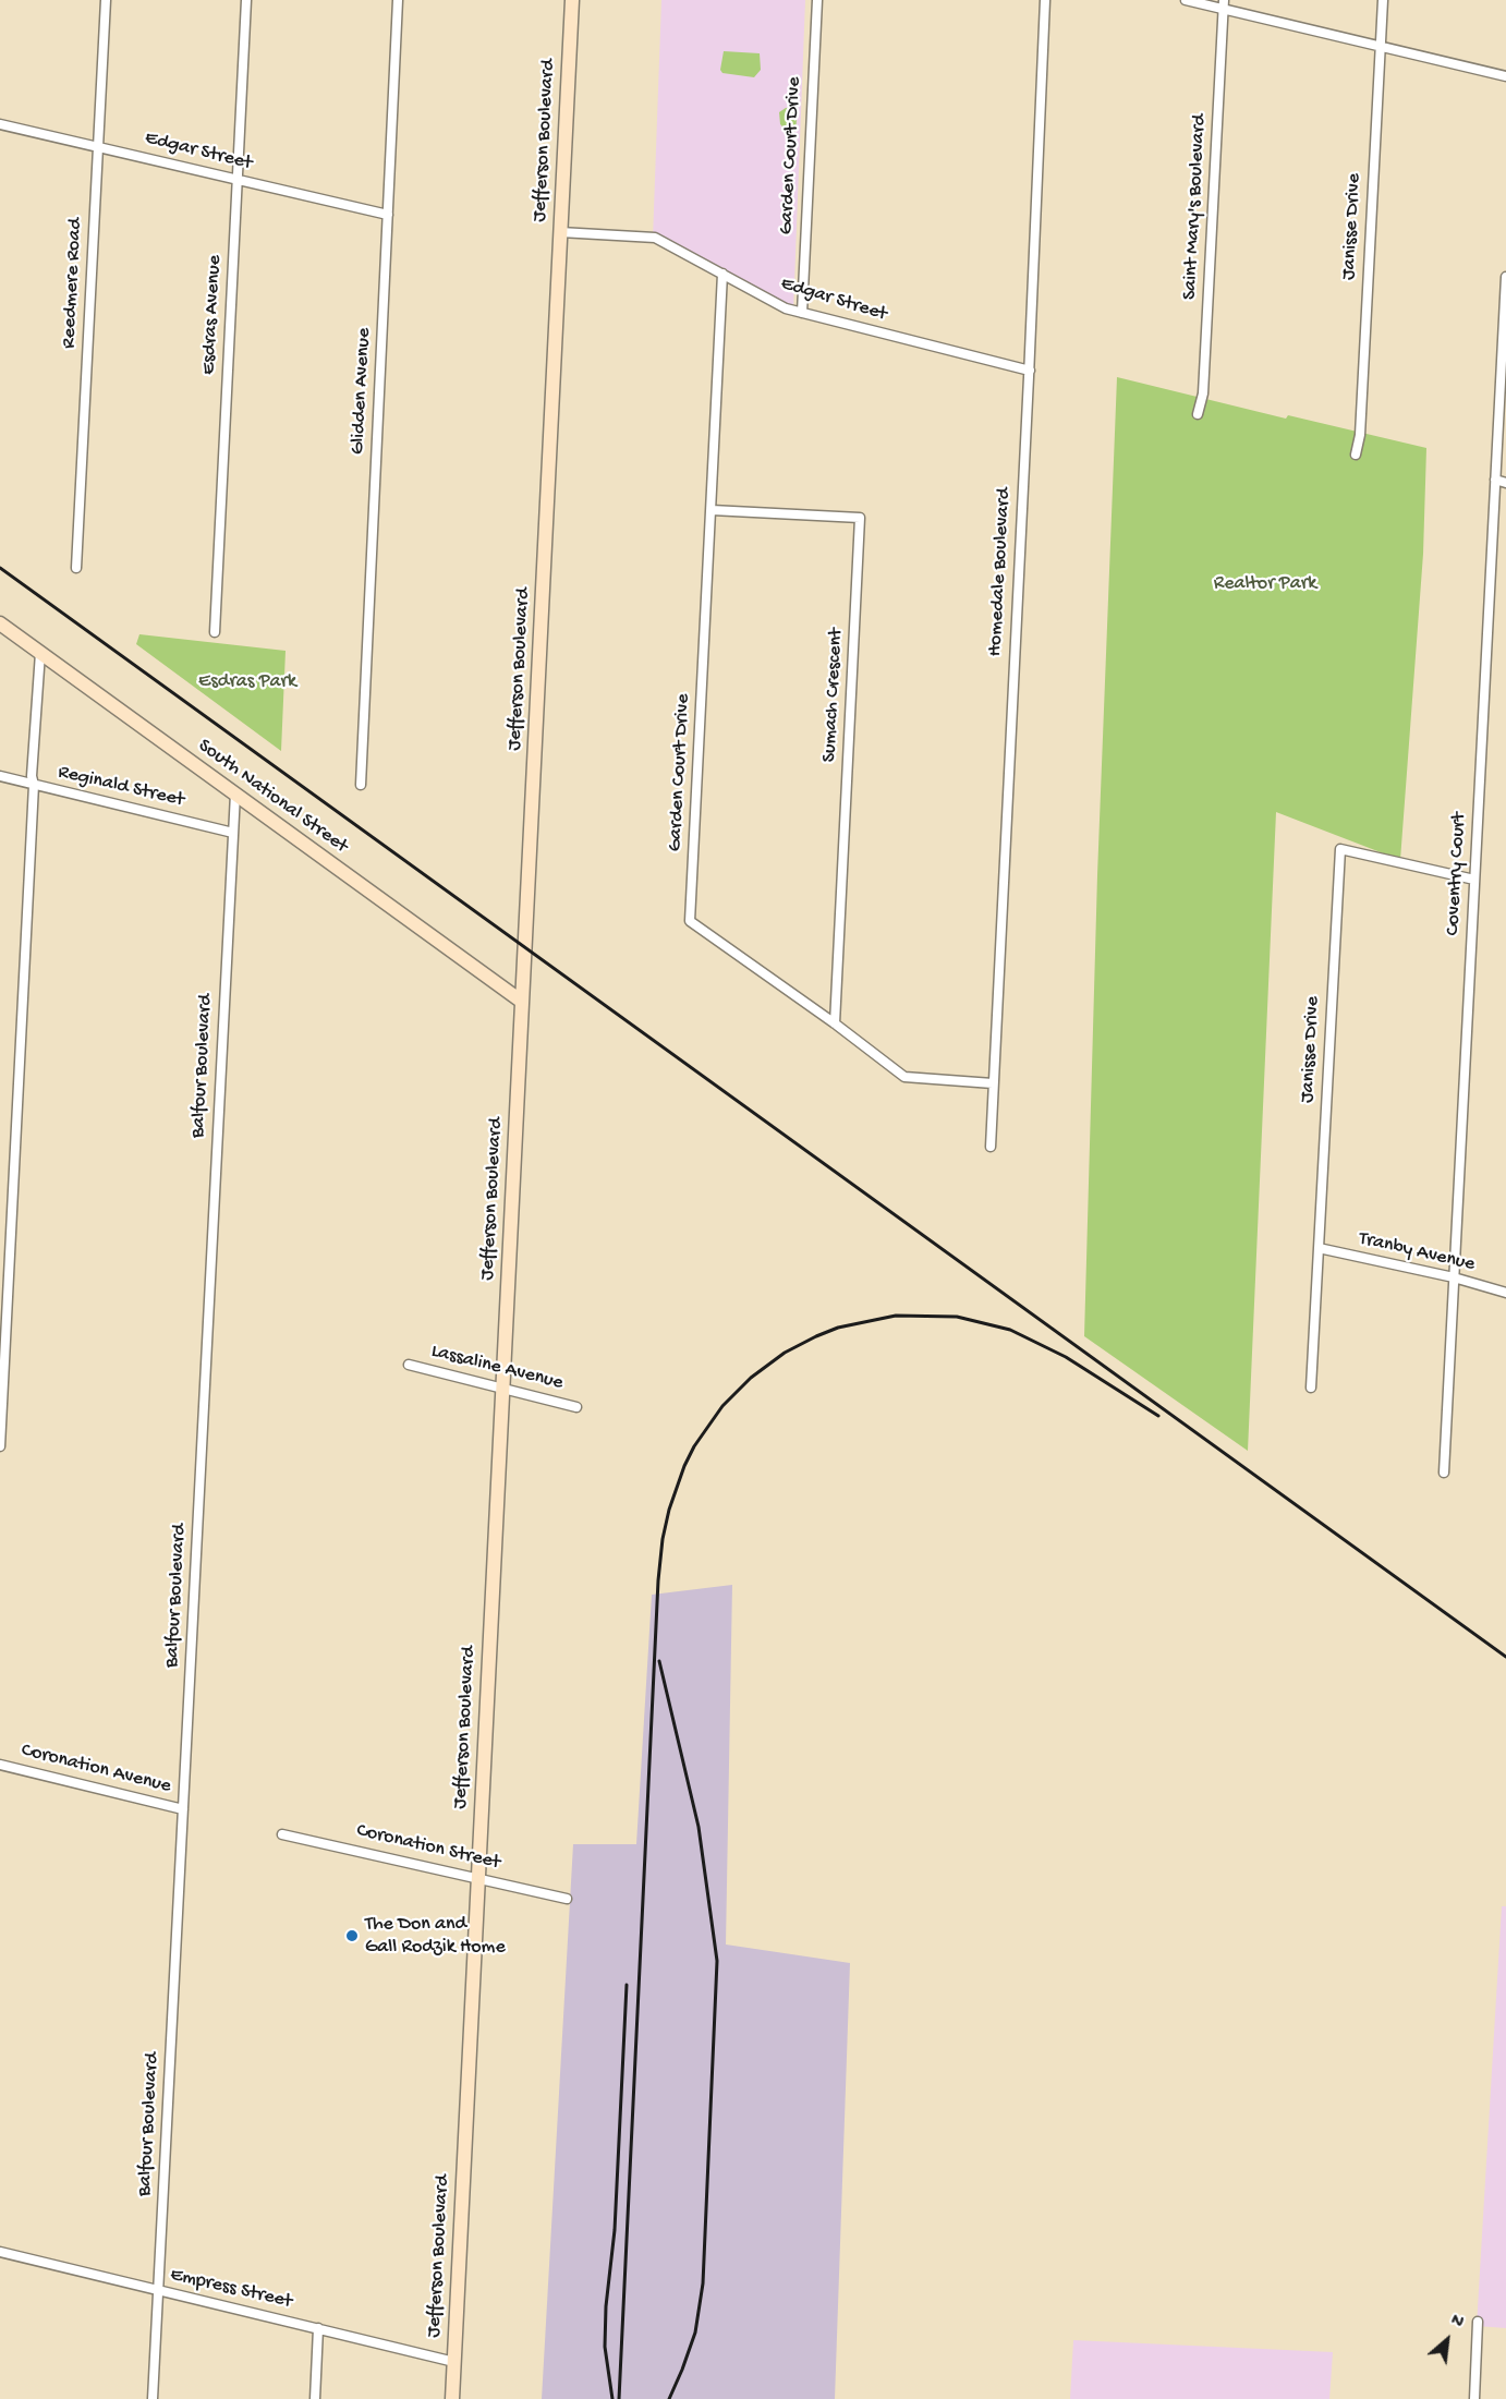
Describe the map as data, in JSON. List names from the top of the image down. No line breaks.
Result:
{"streets":{"street":["Jefferson Boulevard","Edgar Street","Garden Court Drive","Saint Mary's Boulevard","Janisse Drive","Reedmere Road","Esdras Avenue","Glidden Avenue","Homedale Boulevard","Sumach Crescent","Reginald Street","South National Street","Coventry Court","Balfour Boulevard","Tranby Avenue","Lassaline Avenue","Coronation Avenue","Coronation Street","Empress Street"]},"crossings":[["Jefferson Boulevard","Edgar Street"],["Jefferson Boulevard","South National Street"],["Jefferson Boulevard","Lassaline Avenue"],["Jefferson Boulevard","Coronation Street"],["Jefferson Boulevard","Empress Street"],["Edgar Street","Garden Court Drive"],["Edgar Street","Reedmere Road"],["Edgar Street","Esdras Avenue"],["Edgar Street","Glidden Avenue"],["Edgar Street","Homedale Boulevard"],["Garden Court Drive","Homedale Boulevard"],["Garden Court Drive","Sumach Crescent"],["Janisse Drive","Coventry Court"],["Janisse Drive","Tranby Avenue"],["Reginald Street","Balfour Boulevard"],["South National Street","Balfour Boulevard"],["Coventry Court","Tranby Avenue"],["Balfour Boulevard","Coronation Avenue"],["Balfour Boulevard","Empress Street"]],"parks":["Realtor Park","Esdras Park"],"places":["The Don and Gall Rodzik Home"],"north":"top right"}
